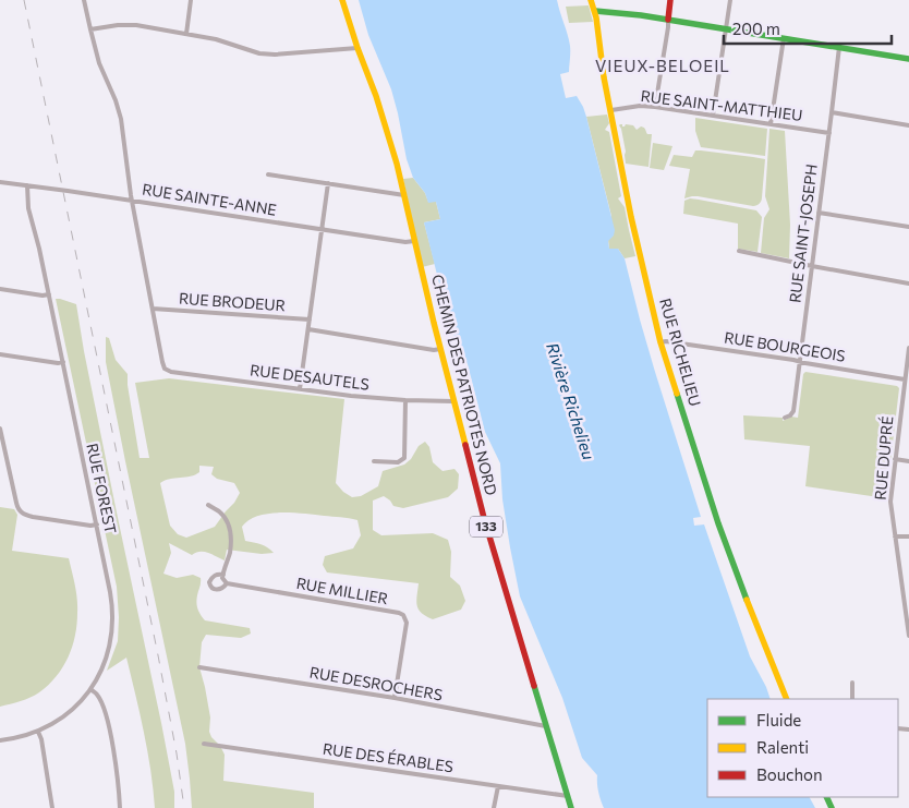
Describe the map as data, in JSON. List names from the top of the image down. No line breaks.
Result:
{"streets":{"main road":["RUE RICHELIEU","CHEMIN DES PATRIOTES NORD","133"],"street":["RUE SAINT-MATTHIEU","RUE SAINTE-ANNE","RUE SAINT-JOSEPH","RUE BRODEUR","RUE BOURGEOIS","RUE DESAUTELS","RUE DUPRÉ","RUE FOREST","RUE MILLIER","RUE DESROCHERS","RUE DES ÉRABLES"]},"crossings":[["RUE SAINT-MATTHIEU","RUE SAINT-JOSEPH"],["RUE SAINT-MATTHIEU","RUE RICHELIEU"],["RUE SAINTE-ANNE","CHEMIN DES PATRIOTES NORD"],["RUE SAINTE-ANNE","RUE FOREST"],["RUE SAINT-JOSEPH","RUE BOURGEOIS"],["RUE BRODEUR","RUE DESAUTELS"],["RUE BOURGEOIS","RUE RICHELIEU"],["RUE BOURGEOIS","RUE DUPRÉ"],["RUE DESAUTELS","CHEMIN DES PATRIOTES NORD"],["CHEMIN DES PATRIOTES NORD","RUE DESROCHERS"],["CHEMIN DES PATRIOTES NORD","RUE DES ÉRABLES"],["RUE MILLIER","RUE DESROCHERS"]],"districts":["VIEUX-BELOEIL"],"water":["Rivière Richelieu"],"legend":["Fluide","Ralenti","Bouchon"],"scale_bar":"200 m"}
